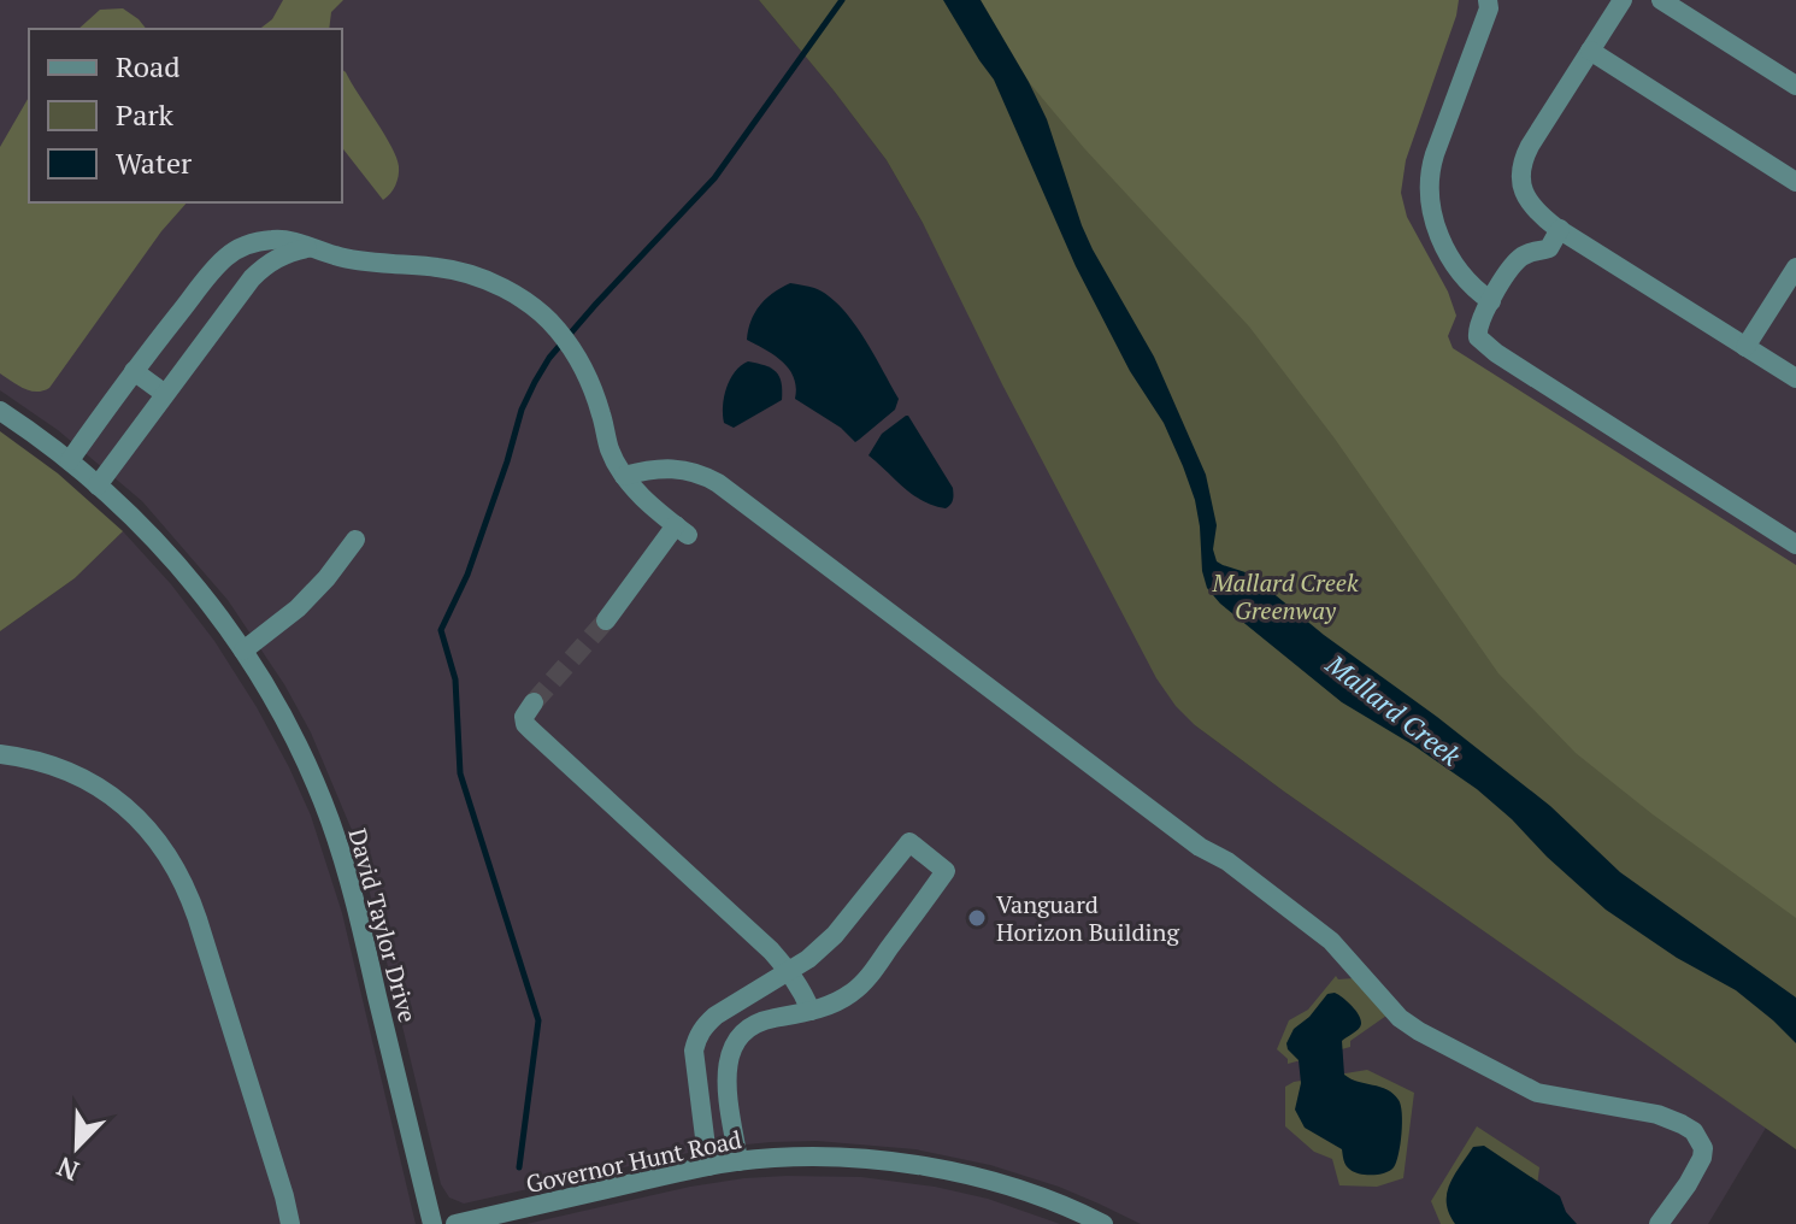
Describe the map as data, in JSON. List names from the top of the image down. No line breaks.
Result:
{"streets":{"street":["David Taylor Drive","Governor Hunt Road"]},"water":["Mallard Creek"],"parks":["Mallard Creek Greenway"],"places":["Vanguard Horizon Building"],"legend":["Road","Park","Water"],"north":"bottom left"}
